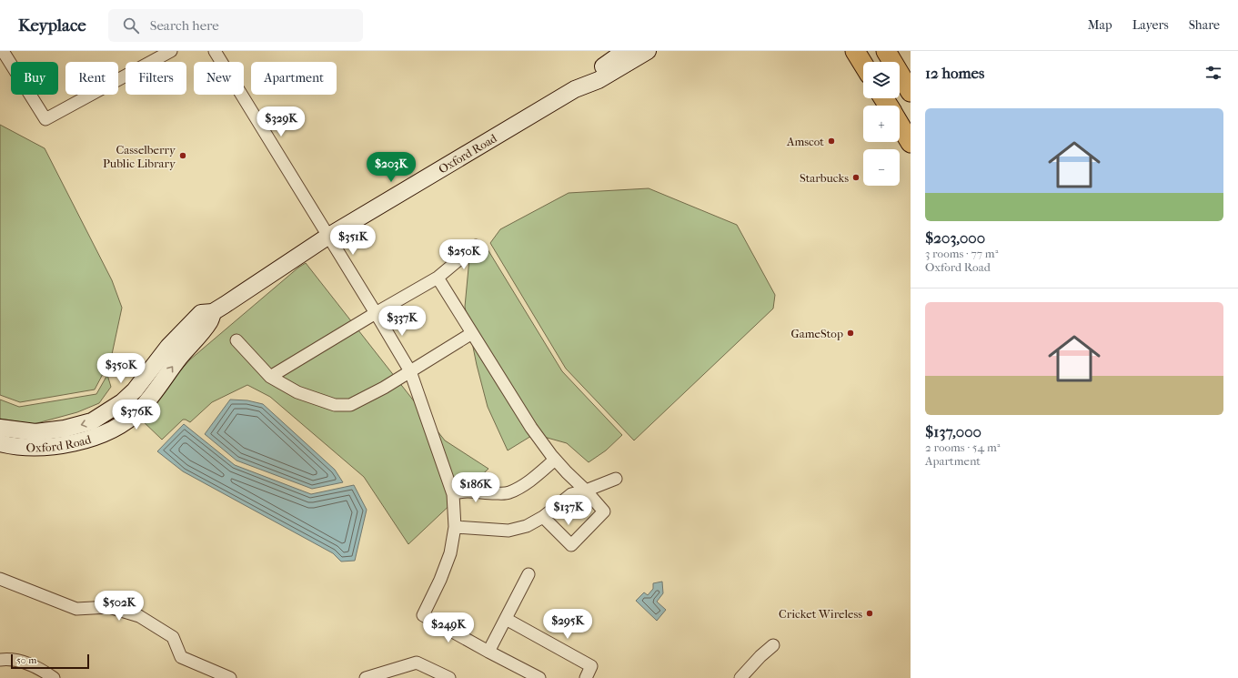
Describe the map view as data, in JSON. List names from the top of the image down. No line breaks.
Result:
{"streets":{"street":["Oxford Road"]},"places":["Amscot","Casselberry Public Library","Starbucks","GameStop","Cricket Wireless"],"scale_bar":"50 m","page":{"header":"Keyplace","search":"Search here","nav":["Map","Layers","Share"],"heading":"12 homes","map_buttons":["+","−"],"chip":["Buy","Rent","Filters","New","Apartment"],"list":[{"name":"$203,000","note":"3 rooms · 77 m² · Oxford Road"},{"name":"$137,000","note":"2 rooms · 54 m² · Apartment"}],"price":["$329K","$203K","$351K","$250K","$337K","$350K","$376K","$186K","$137K","$502K","$295K","$249K"],"scale":"50 m"}}
